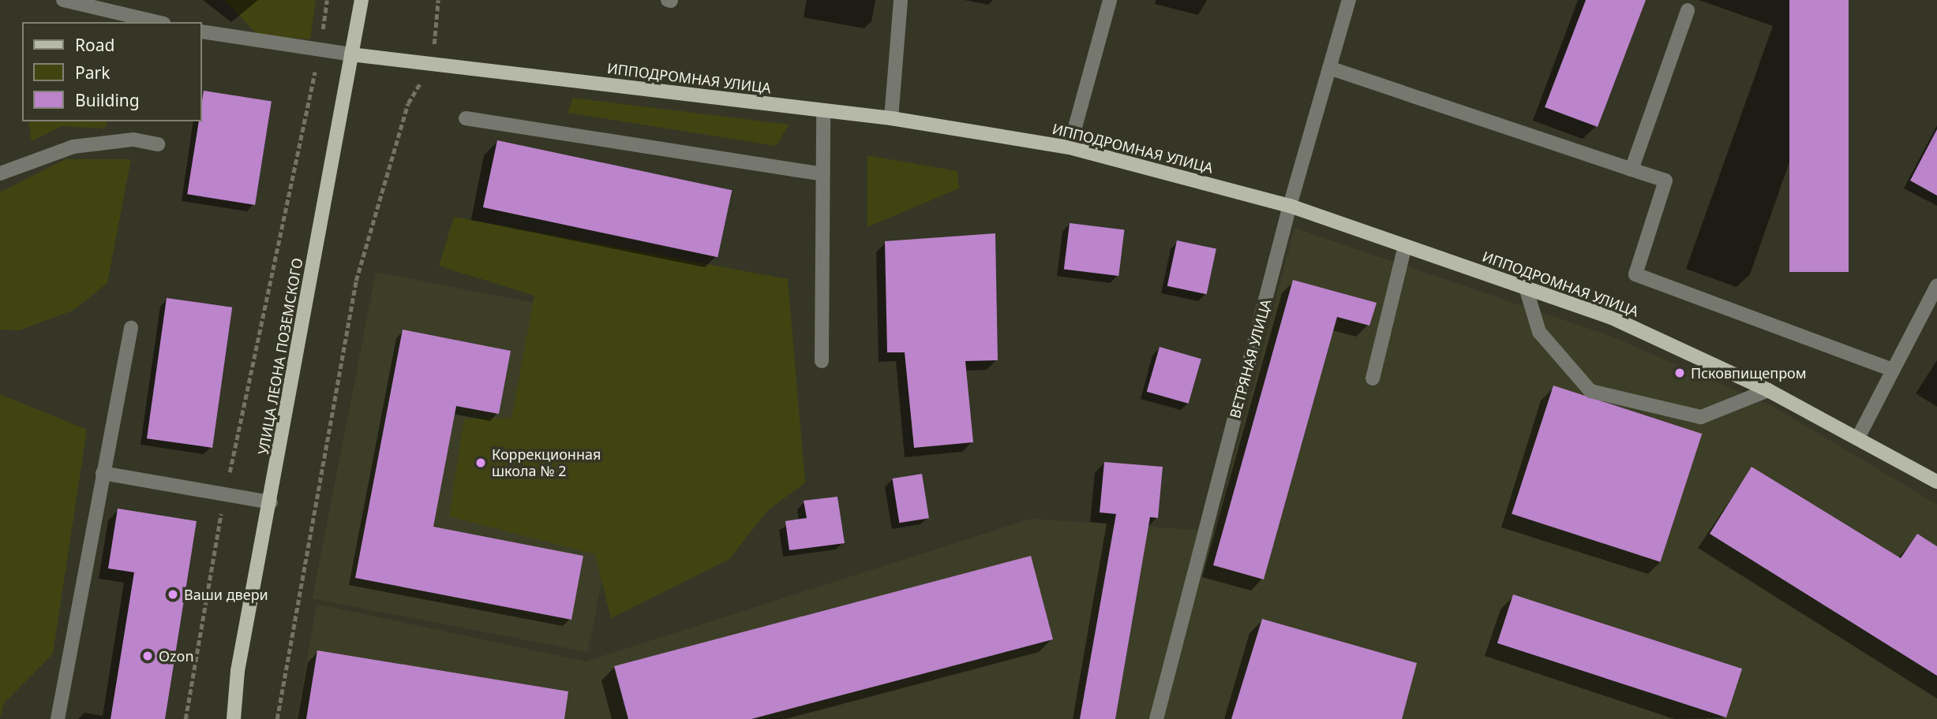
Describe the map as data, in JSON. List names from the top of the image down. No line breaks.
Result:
{"streets":{"main road":["ИППОДРОМНАЯ УЛИЦА","УЛИЦА ЛЕОНА ПОЗЕМСКОГО"],"street":["ВЕТРЯНАЯ УЛИЦА"]},"crossings":[["ИППОДРОМНАЯ УЛИЦА","УЛИЦА ЛЕОНА ПОЗЕМСКОГО"],["ИППОДРОМНАЯ УЛИЦА","ВЕТРЯНАЯ УЛИЦА"]],"places":["Псковпищепром","Коррекционная школа № 2","Ваши двери","Ozon"],"legend":["Road","Park","Building"]}
